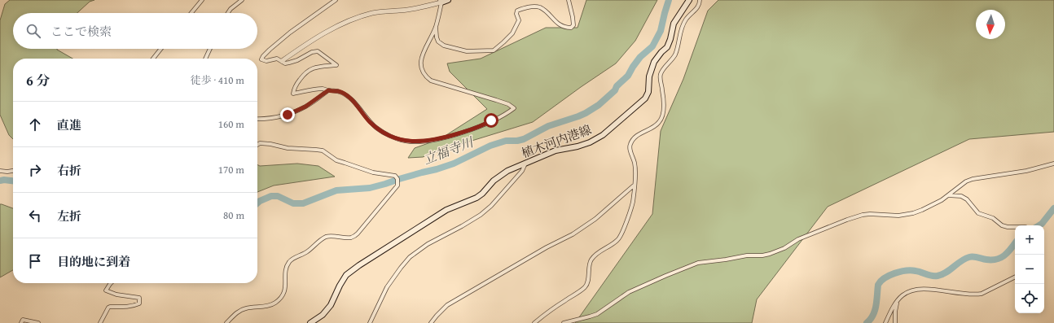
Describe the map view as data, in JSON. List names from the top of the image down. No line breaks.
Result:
{"streets":{"main road":["植木河内港線"]},"water":["立福寺川"],"north":"bottom","page":{"search":"ここで検索","heading":["6 分","徒歩 · 410 m"],"list":[["直進","160 m"],["右折","170 m"],["左折","80 m"],"目的地に到着"],"map_buttons":["+","−"]}}
